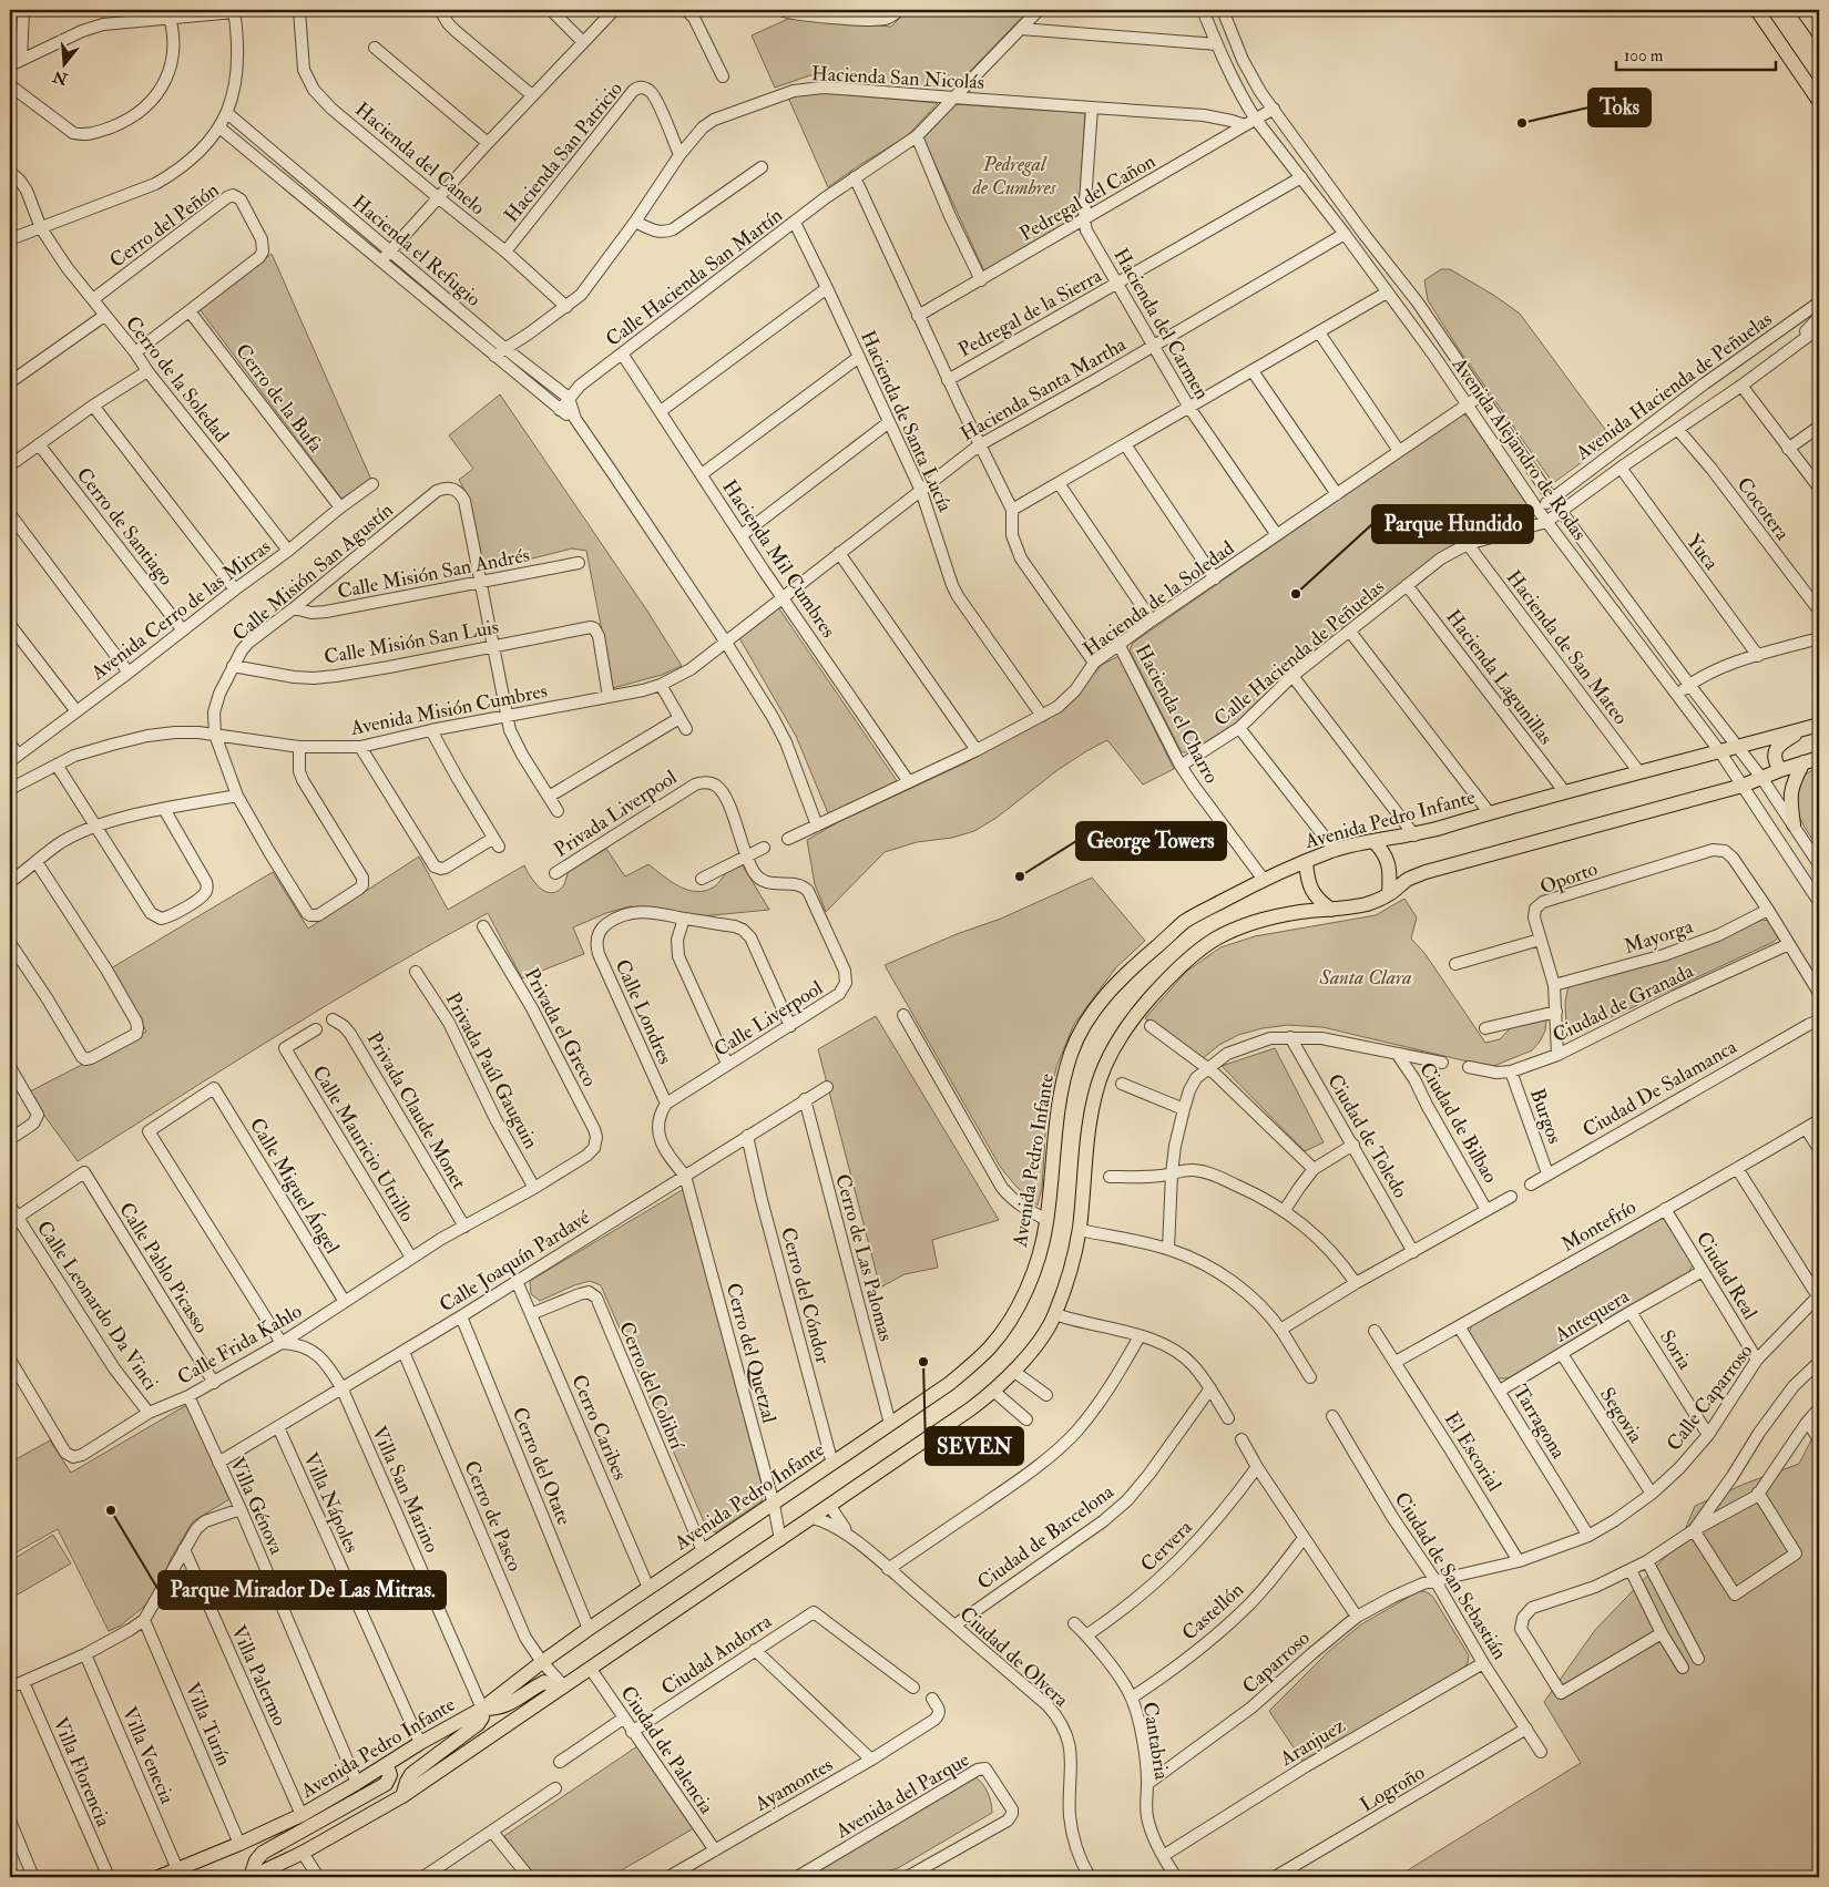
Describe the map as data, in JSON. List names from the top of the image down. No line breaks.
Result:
{"streets":{"main road":["Avenida Pedro Infante"],"street":["Hacienda San Nicolás","Hacienda San Patricio","Hacienda del Canelo","Pedregal del Cañon","Cerro del Peñón","Hacienda el Refugio","Calle Hacienda San Martín","Pedregal de la Sierra","Hacienda del Carmen","Cerro de la Soledad","Avenida Hacienda de Peñuelas","Hacienda Santa Martha","Cerro de la Bufa","Hacienda de Santa Lucía","Avenida Alejandro de Rodas","Cocotera","Cerro de Santiago","Yuca","Hacienda Mil Cumbres","Calle Misión San Agustín","Calle Misión San Andrés","Hacienda de la Soledad","Avenida Cerro de las Mitras","Calle Misión San Luis","Hacienda de San Mateo","Calle Hacienda de Peñuelas","Hacienda Lagunillas","Avenida Misión Cumbres","Hacienda el Charro","Privada Liverpool","Oporto","Mayorga","Ciudad de Granada","Calle Londres","Calle Liverpool","Privada el Greco","Privada Paúl Gauguin","Ciudad De Salamanca","Privada Claude Monet","Burgos","Ciudad de Bilbao","Ciudad de Toledo","Calle Mauricio Utrillo","Calle Miguel Ángel","Montefrío","Cerro de Las Palomas","Calle Joaquín Pardavé","Calle Pablo Picasso","Ciudad Real","Cerro del Cóndor","Calle Leonardo Da Vinci","Antequera","Calle Frida Kahlo","Soria","Cerro del Quetzal","Cerro del Colibrí","Calle Caparroso","Segovia","Tarragona","Cerro Caribes","El Escorial","Cerro del Otate","Villa San Marino","Villa Nápoles","Villa Génova","Cerro de Pasco","Ciudad de Barcelona","Cervera","Ciudad de San Sebastián","Castellón","Ciudad Andorra","Ciudad de Olvera","Caparroso","Villa Palermo","Villa Turín","Cantabria","Aranjuez","Ciudad de Palencia","Villa Venecia","Villa Florencia","Ayamontes","Logroño","Avenida del Parque"]},"crossings":[["Hacienda San Nicolás","Hacienda San Patricio"],["Hacienda San Nicolás","Hacienda del Canelo"],["Hacienda San Nicolás","Pedregal del Cañon"],["Hacienda San Nicolás","Hacienda el Refugio"],["Hacienda San Nicolás","Calle Hacienda San Martín"],["Hacienda San Nicolás","Hacienda del Carmen"],["Hacienda San Patricio","Hacienda del Canelo"],["Pedregal del Cañon","Hacienda del Carmen"],["Pedregal del Cañon","Avenida Alejandro de Rodas"],["Cerro del Peñón","Cerro de la Soledad"],["Cerro del Peñón","Cerro de la Bufa"],["Hacienda el Refugio","Calle Hacienda San Martín"],["Hacienda el Refugio","Hacienda Santa Martha"],["Hacienda el Refugio","Avenida Misión Cumbres"],["Calle Hacienda San Martín","Hacienda de Santa Lucía"],["Calle Hacienda San Martín","Hacienda Mil Cumbres"],["Pedregal de la Sierra","Hacienda del Carmen"],["Pedregal de la Sierra","Avenida Alejandro de Rodas"],["Hacienda del Carmen","Hacienda Santa Martha"],["Hacienda del Carmen","Hacienda de la Soledad"],["Cerro de la Soledad","Avenida Cerro de las Mitras"],["Avenida Hacienda de Peñuelas","Avenida Alejandro de Rodas"],["Avenida Hacienda de Peñuelas","Cocotera"],["Avenida Hacienda de Peñuelas","Yuca"],["Avenida Hacienda de Peñuelas","Calle Hacienda de Peñuelas"],["Hacienda Santa Martha","Hacienda de Santa Lucía"],["Hacienda Santa Martha","Avenida Alejandro de Rodas"],["Hacienda Santa Martha","Hacienda Mil Cumbres"],["Hacienda Santa Martha","Avenida Misión Cumbres"],["Cerro de la Bufa","Avenida Cerro de las Mitras"],["Hacienda de Santa Lucía","Hacienda de la Soledad"],["Avenida Alejandro de Rodas","Hacienda de la Soledad"],["Avenida Alejandro de Rodas","Calle Hacienda de Peñuelas"],["Avenida Alejandro de Rodas","Avenida Pedro Infante"],["Cerro de Santiago","Avenida Cerro de las Mitras"],["Hacienda Mil Cumbres","Hacienda de la Soledad"],["Calle Misión San Agustín","Calle Misión San Andrés"],["Calle Misión San Agustín","Calle Misión San Luis"],["Calle Misión San Agustín","Avenida Misión Cumbres"],["Hacienda de la Soledad","Hacienda el Charro"],["Calle Misión San Luis","Avenida Misión Cumbres"],["Hacienda de San Mateo","Calle Hacienda de Peñuelas"],["Hacienda de San Mateo","Avenida Pedro Infante"],["Calle Hacienda de Peñuelas","Hacienda Lagunillas"],["Calle Hacienda de Peñuelas","Hacienda el Charro"],["Hacienda Lagunillas","Avenida Pedro Infante"],["Hacienda el Charro","Avenida Pedro Infante"],["Privada Liverpool","Calle Liverpool"],["Avenida Pedro Infante","Cerro de Las Palomas"],["Avenida Pedro Infante","Cerro del Cóndor"],["Avenida Pedro Infante","Cerro del Quetzal"],["Avenida Pedro Infante","Cerro del Colibrí"],["Avenida Pedro Infante","Cerro Caribes"],["Avenida Pedro Infante","Cerro del Otate"],["Avenida Pedro Infante","Villa San Marino"],["Avenida Pedro Infante","Villa Nápoles"],["Avenida Pedro Infante","Villa Génova"],["Avenida Pedro Infante","Cerro de Pasco"],["Avenida Pedro Infante","Villa Palermo"],["Avenida Pedro Infante","Villa Turín"],["Avenida Pedro Infante","Villa Venecia"],["Oporto","Mayorga"],["Oporto","Ciudad de Granada"],["Ciudad de Granada","Burgos"],["Calle Londres","Calle Liverpool"],["Privada el Greco","Calle Frida Kahlo"],["Privada Paúl Gauguin","Calle Frida Kahlo"],["Ciudad De Salamanca","Burgos"],["Privada Claude Monet","Calle Frida Kahlo"],["Calle Mauricio Utrillo","Calle Frida Kahlo"],["Calle Miguel Ángel","Calle Frida Kahlo"],["Calle Miguel Ángel","Villa San Marino"],["Montefrío","Ciudad Real"],["Montefrío","Tarragona"],["Montefrío","El Escorial"],["Cerro de Las Palomas","Calle Joaquín Pardavé"],["Calle Joaquín Pardavé","Cerro del Cóndor"],["Calle Joaquín Pardavé","Cerro del Quetzal"],["Calle Joaquín Pardavé","Cerro Caribes"],["Calle Joaquín Pardavé","Cerro del Otate"],["Calle Joaquín Pardavé","Villa San Marino"],["Calle Joaquín Pardavé","Villa Nápoles"],["Calle Joaquín Pardavé","Villa Génova"],["Calle Joaquín Pardavé","Cerro de Pasco"],["Calle Pablo Picasso","Calle Leonardo Da Vinci"],["Calle Pablo Picasso","Calle Frida Kahlo"],["Ciudad Real","Antequera"],["Ciudad Real","Calle Caparroso"],["Calle Leonardo Da Vinci","Calle Frida Kahlo"],["Antequera","Soria"],["Antequera","Segovia"],["Antequera","Tarragona"],["Calle Frida Kahlo","Villa San Marino"],["Calle Frida Kahlo","Villa Génova"],["Soria","Calle Caparroso"],["Cerro del Colibrí","Cerro Caribes"],["Calle Caparroso","Segovia"],["Calle Caparroso","Tarragona"],["Calle Caparroso","El Escorial"],["Calle Caparroso","Ciudad de San Sebastián"],["Calle Caparroso","Caparroso"],["Ciudad de Barcelona","Ciudad de Olvera"],["Cervera","Cantabria"],["Ciudad de San Sebastián","Caparroso"],["Ciudad de San Sebastián","Aranjuez"],["Ciudad de San Sebastián","Logroño"],["Castellón","Cantabria"],["Ciudad Andorra","Ciudad de Palencia"],["Caparroso","Cantabria"],["Cantabria","Aranjuez"],["Ciudad de Palencia","Ayamontes"]],"parks":["Pedregal de Cumbres","Santa Clara"],"places":["Toks","Parque Hundido","George Towers","SEVEN","Parque Mirador De Las Mitras."],"scale_bar":"100 m","north":"bottom"}
